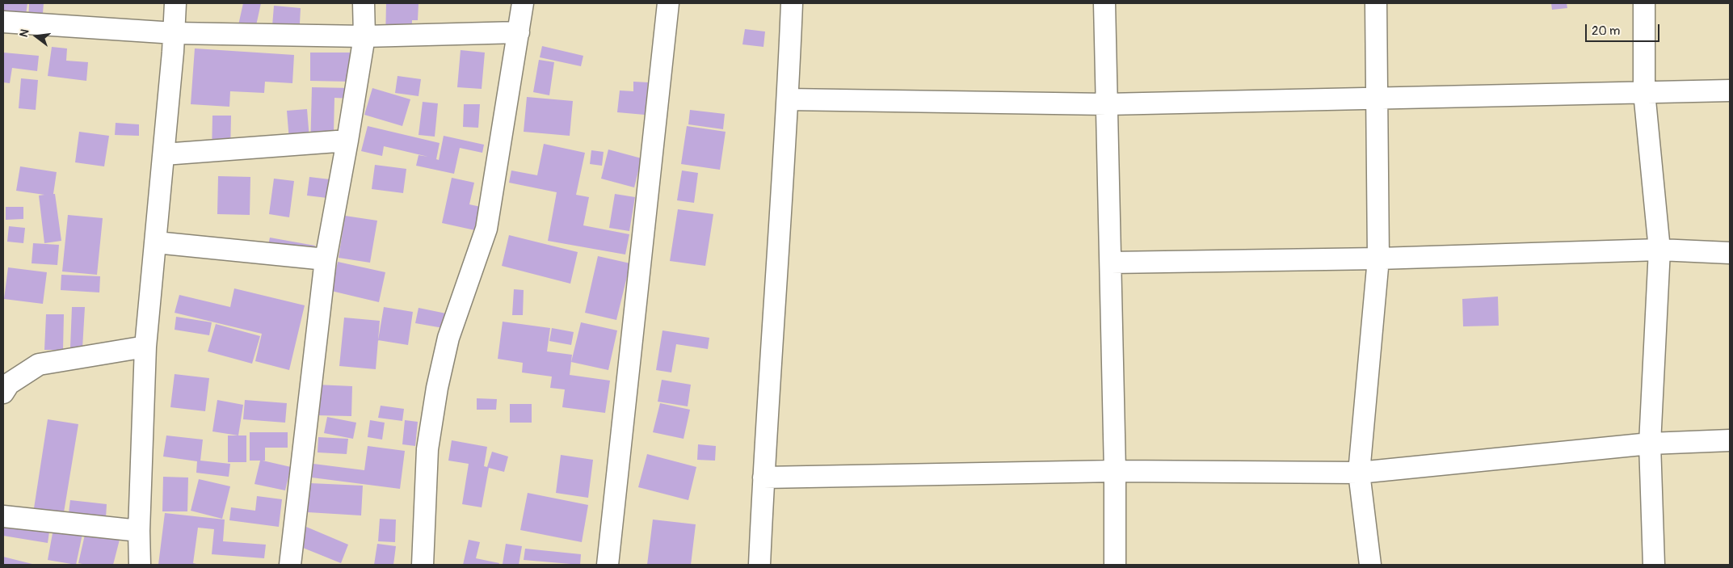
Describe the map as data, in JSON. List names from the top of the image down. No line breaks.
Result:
{"scale_bar":"20 m","north":"left"}
